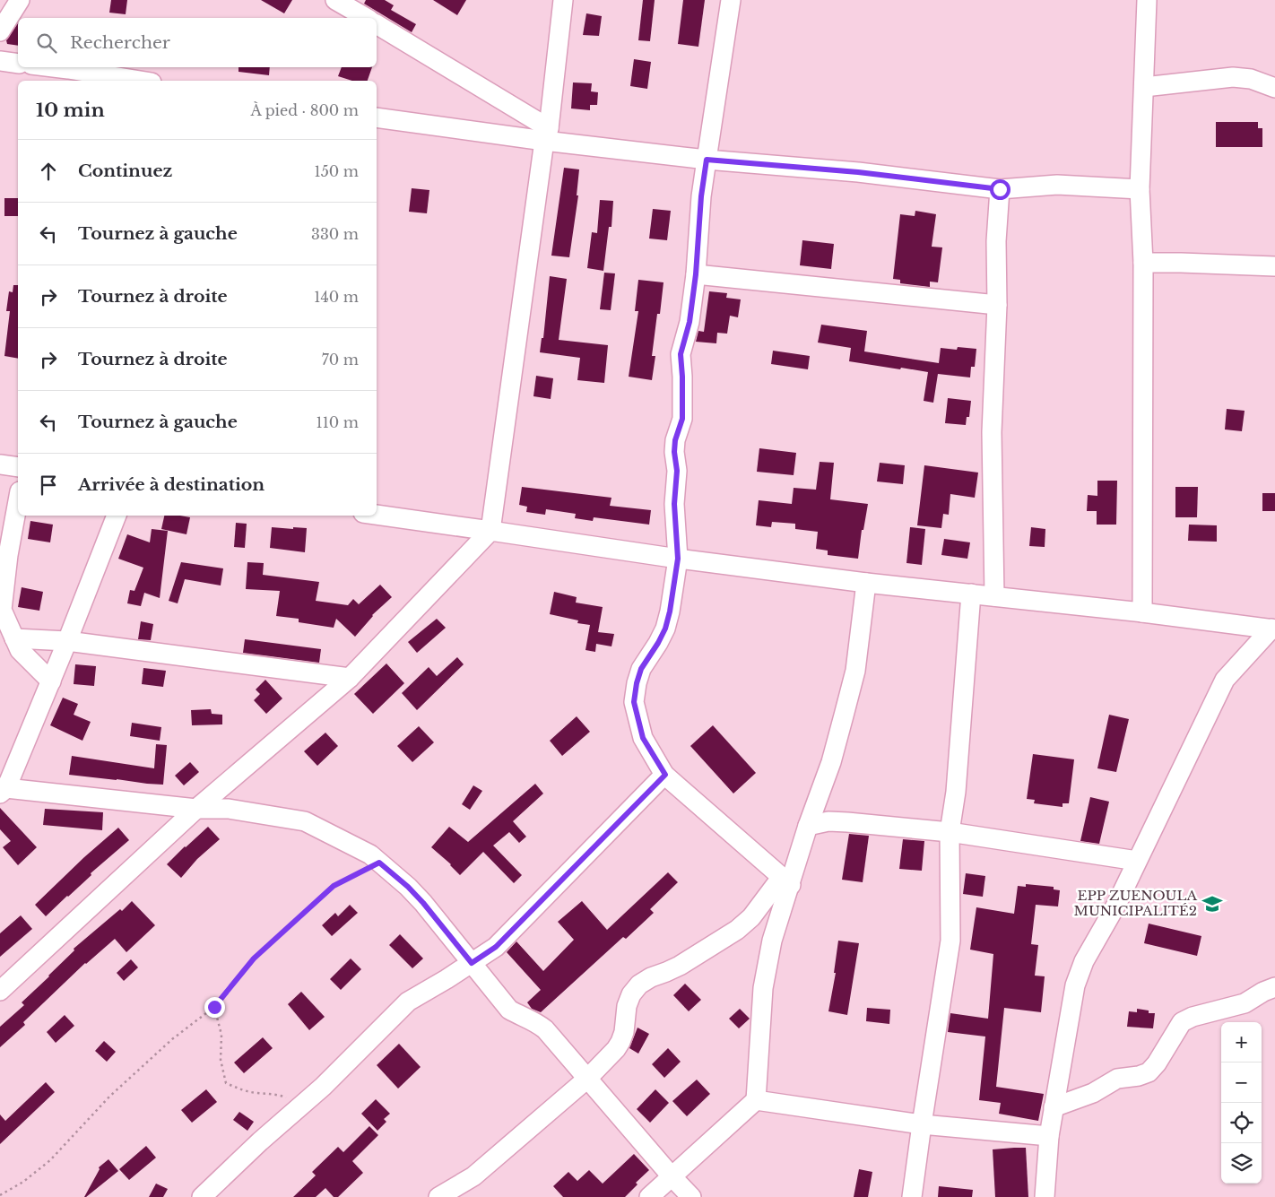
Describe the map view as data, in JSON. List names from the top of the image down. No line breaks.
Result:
{"places":{"school or university":["EPP ZUENOULA MUNICIPALITÉ2"]},"page":{"search":"Rechercher","heading":["10 min","À pied · 800 m"],"list":[["Continuez","150 m"],["Tournez à gauche","330 m"],["Tournez à droite","140 m"],["Tournez à droite","70 m"],["Tournez à gauche","110 m"],"Arrivée à destination"],"map_buttons":["+","−"]}}
